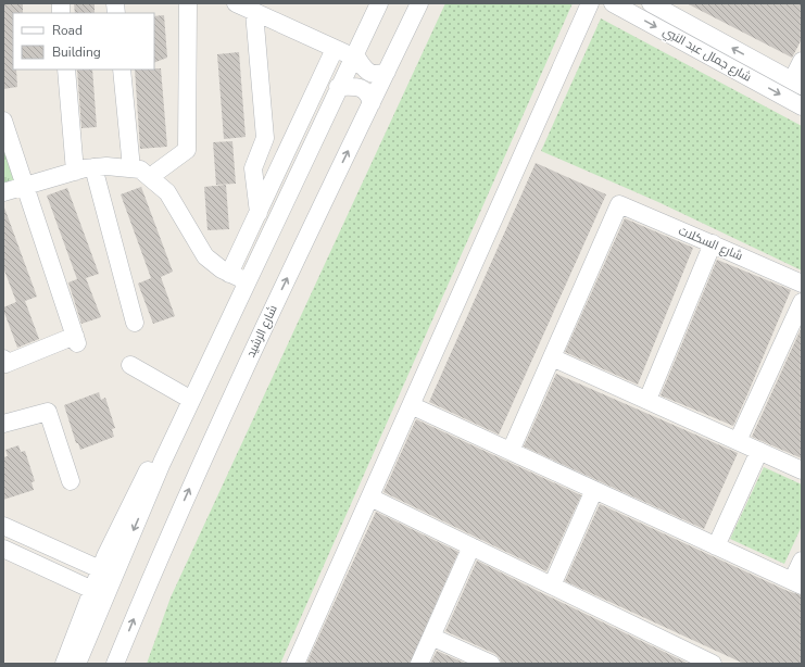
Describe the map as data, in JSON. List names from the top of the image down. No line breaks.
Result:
{"streets":{"street":["شارع جمال عبد النبي","شارع السكلات","شارع الرشيد"]},"legend":["Road","Building"]}
